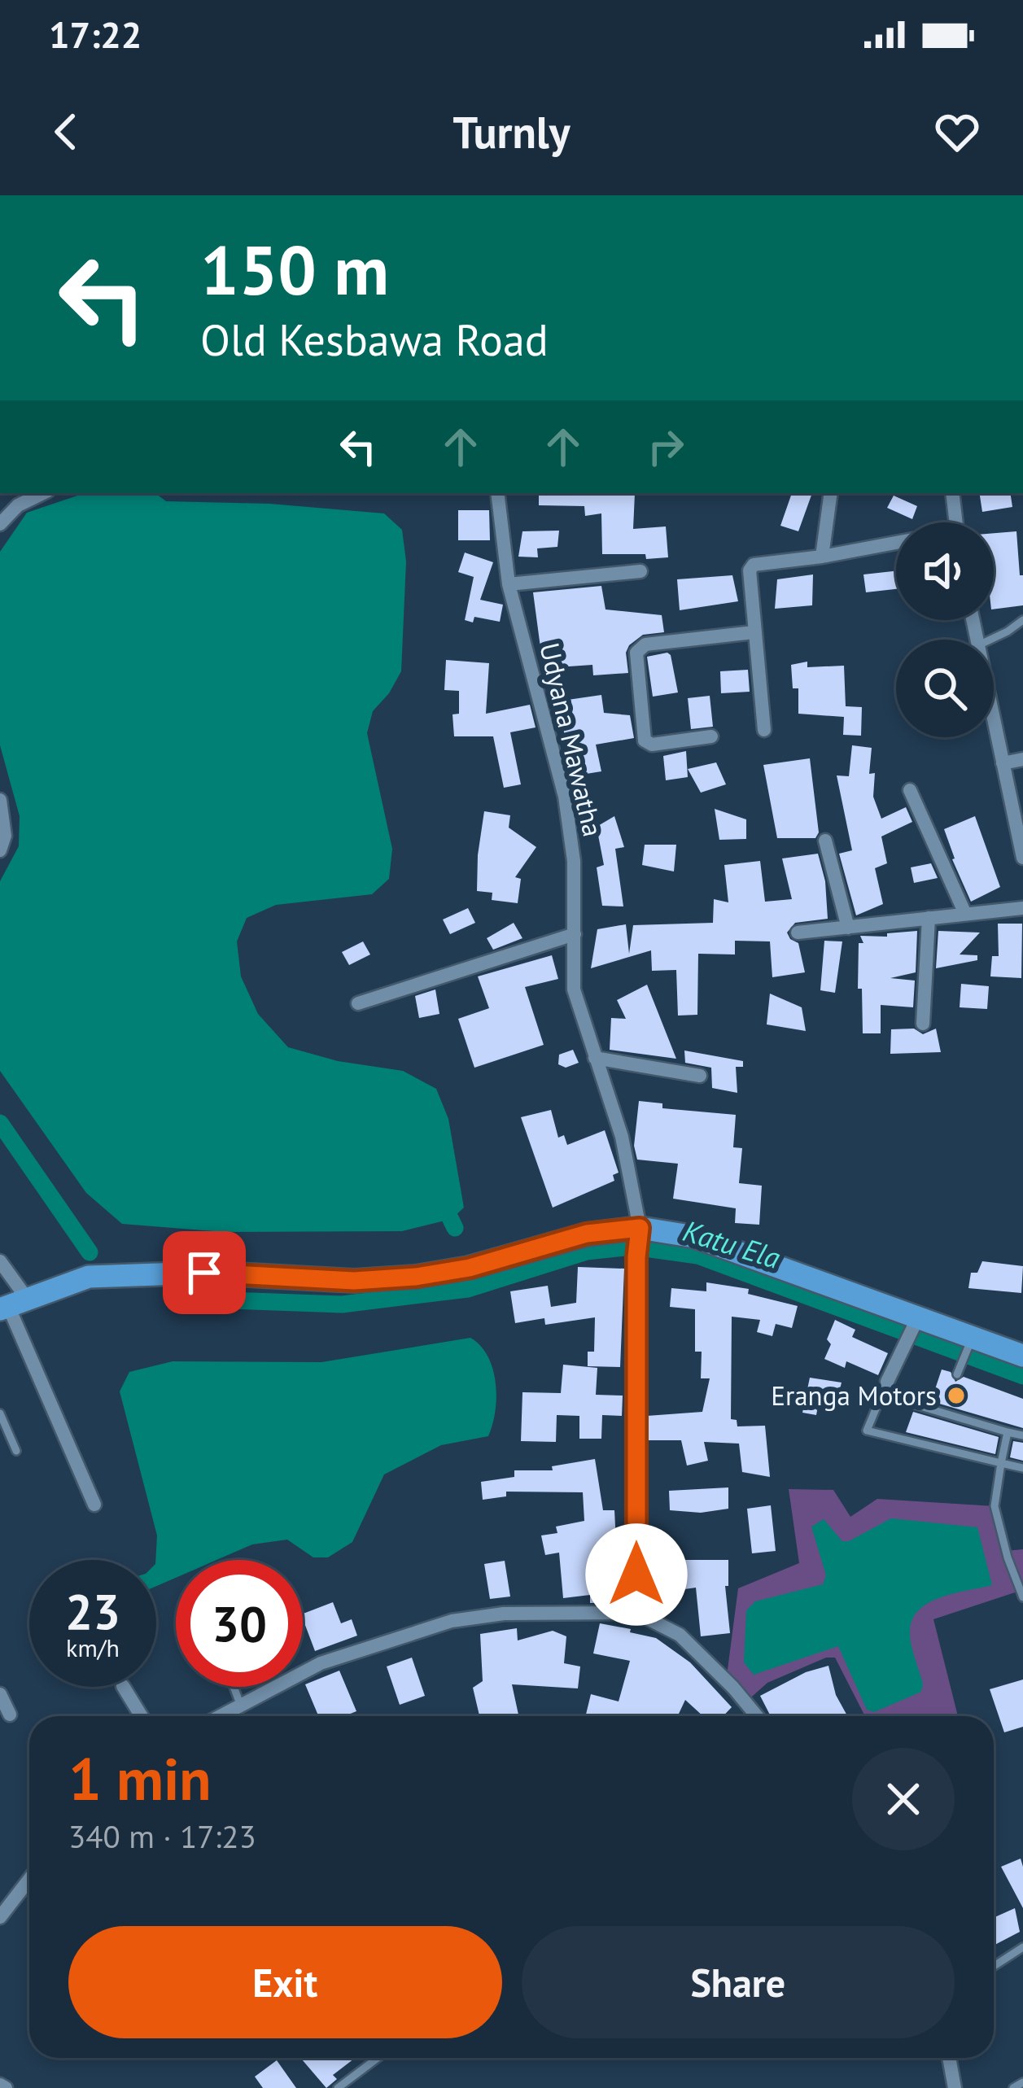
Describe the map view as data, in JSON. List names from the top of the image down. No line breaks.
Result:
{"streets":{"street":["Udyana Mawatha"]},"water":["Katu Ela"],"places":["Eranga Motors"],"page":{"status":"17:22","header":"Turnly","turn":["150 m","Old Kesbawa Road"],"speed":"23 km/h","limit":"30","heading":["1 min","340 m · 17:23"],"buttons":["Exit","Share"]}}
